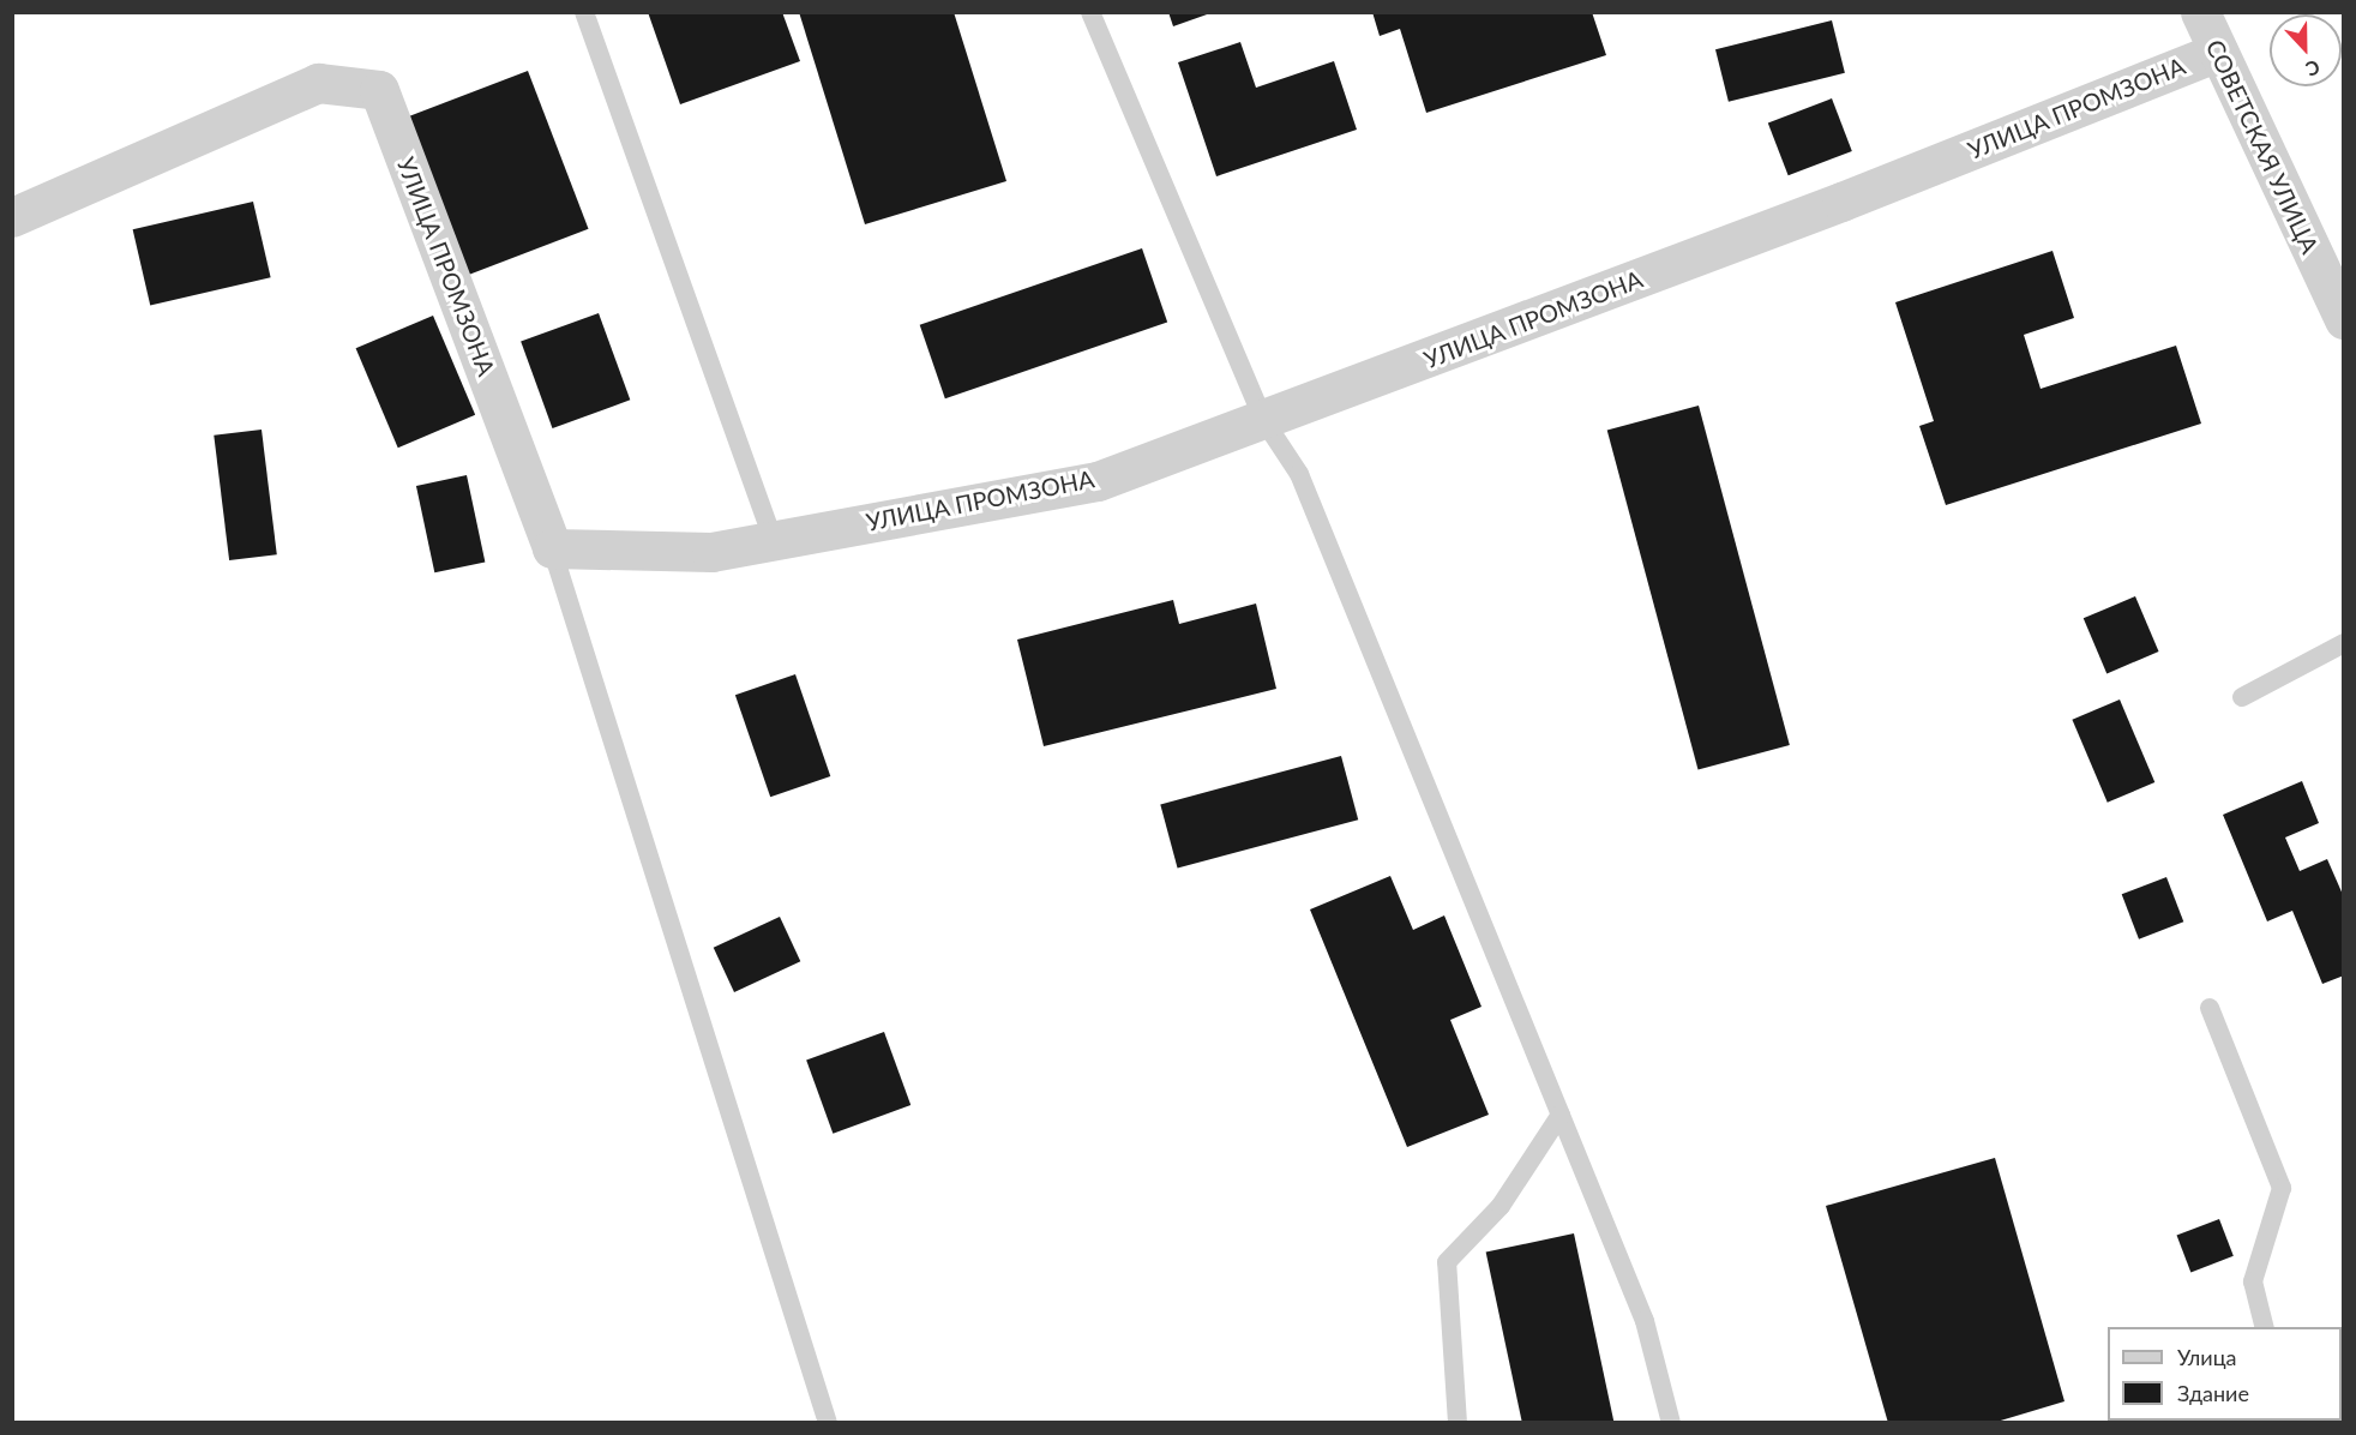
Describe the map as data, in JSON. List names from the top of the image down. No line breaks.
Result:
{"streets":{"street":["УЛИЦА ПРОМЗОНА","СОВЕТСКАЯ УЛИЦА"]},"crossings":[["УЛИЦА ПРОМЗОНА","СОВЕТСКАЯ УЛИЦА"]],"legend":["Улица","Здание"],"north":"bottom"}
